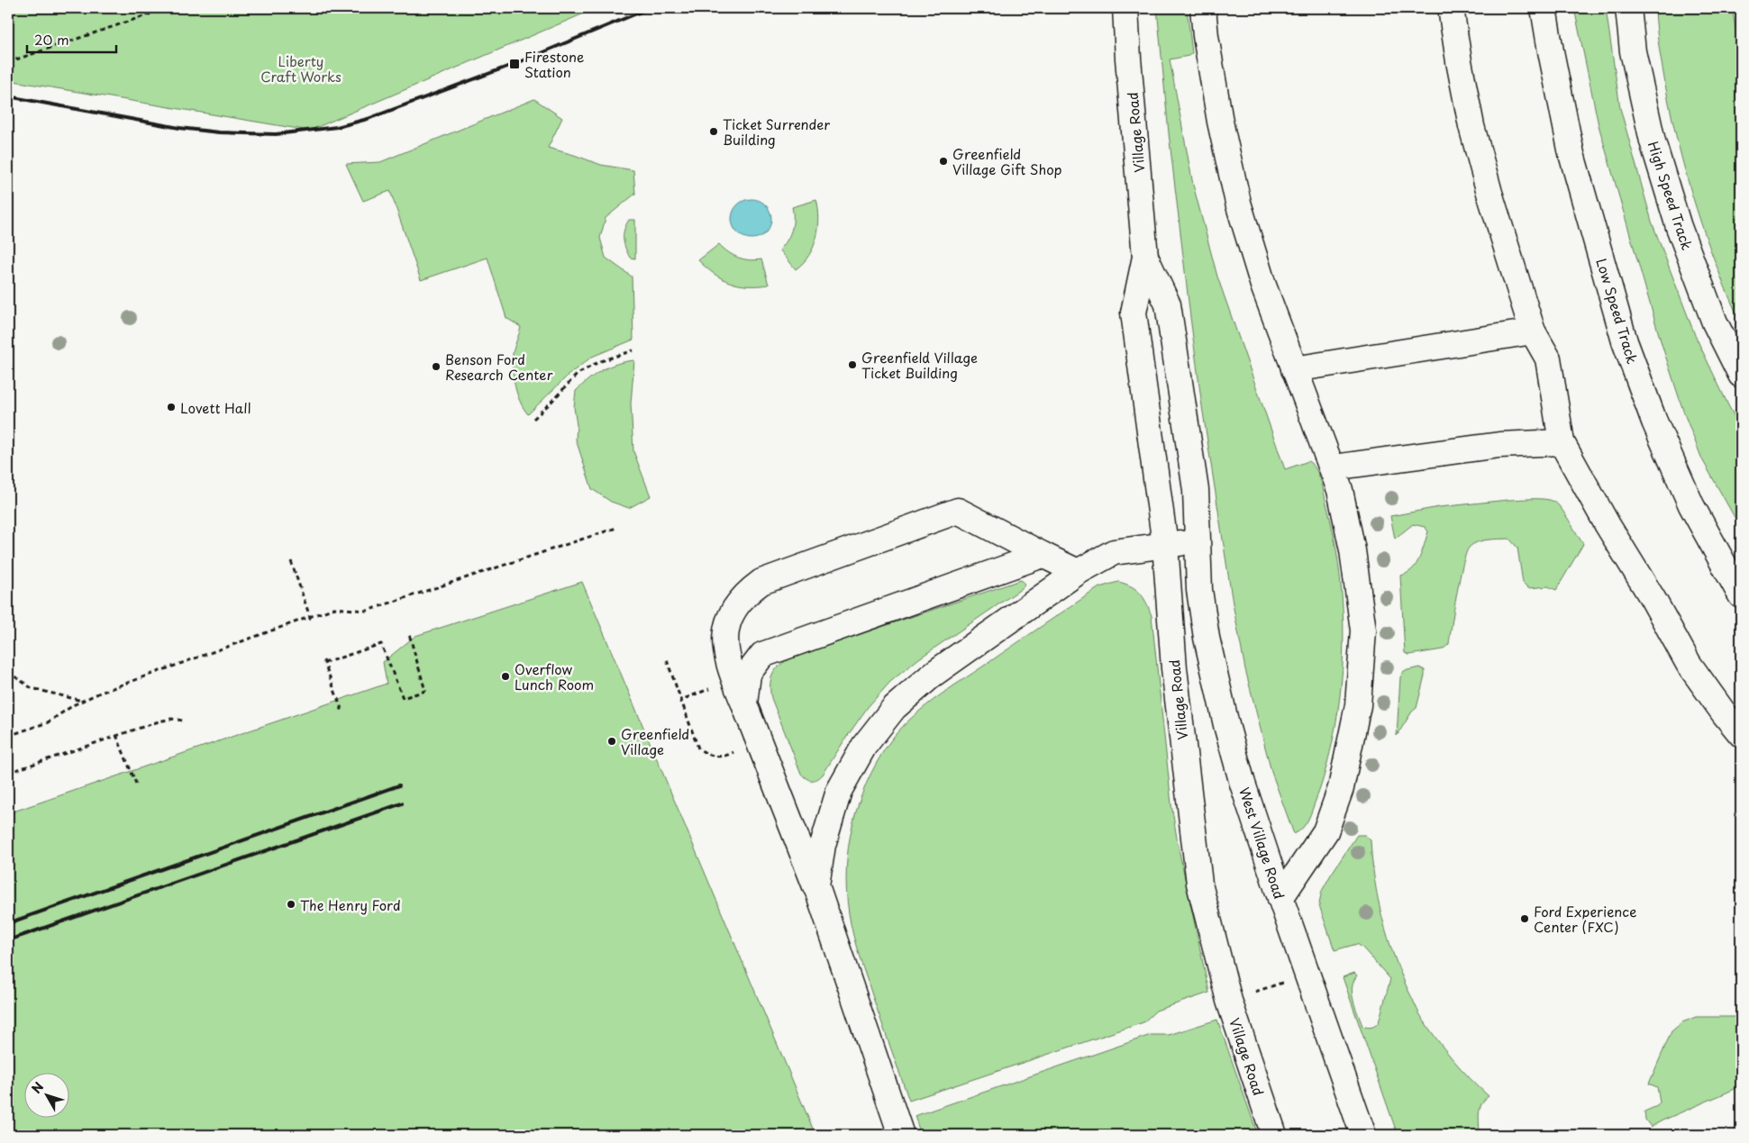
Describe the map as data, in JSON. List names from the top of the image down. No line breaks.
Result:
{"streets":{"street":["Village Road","High Speed Track","Low Speed Track","West Village Road"]},"crossings":[["Village Road","West Village Road"]],"parks":["Liberty Craft Works"],"places":{"transit":["Firestone Station"],"other":["Ticket Surrender Building","Greenfield Village Gift Shop","Greenfield Village Ticket Building","Benson Ford Research Center","Lovett Hall","Overflow Lunch Room","Greenfield Village","The Henry Ford","Ford Experience Center (FXC)"]},"scale_bar":"20 m","north":"top left"}
